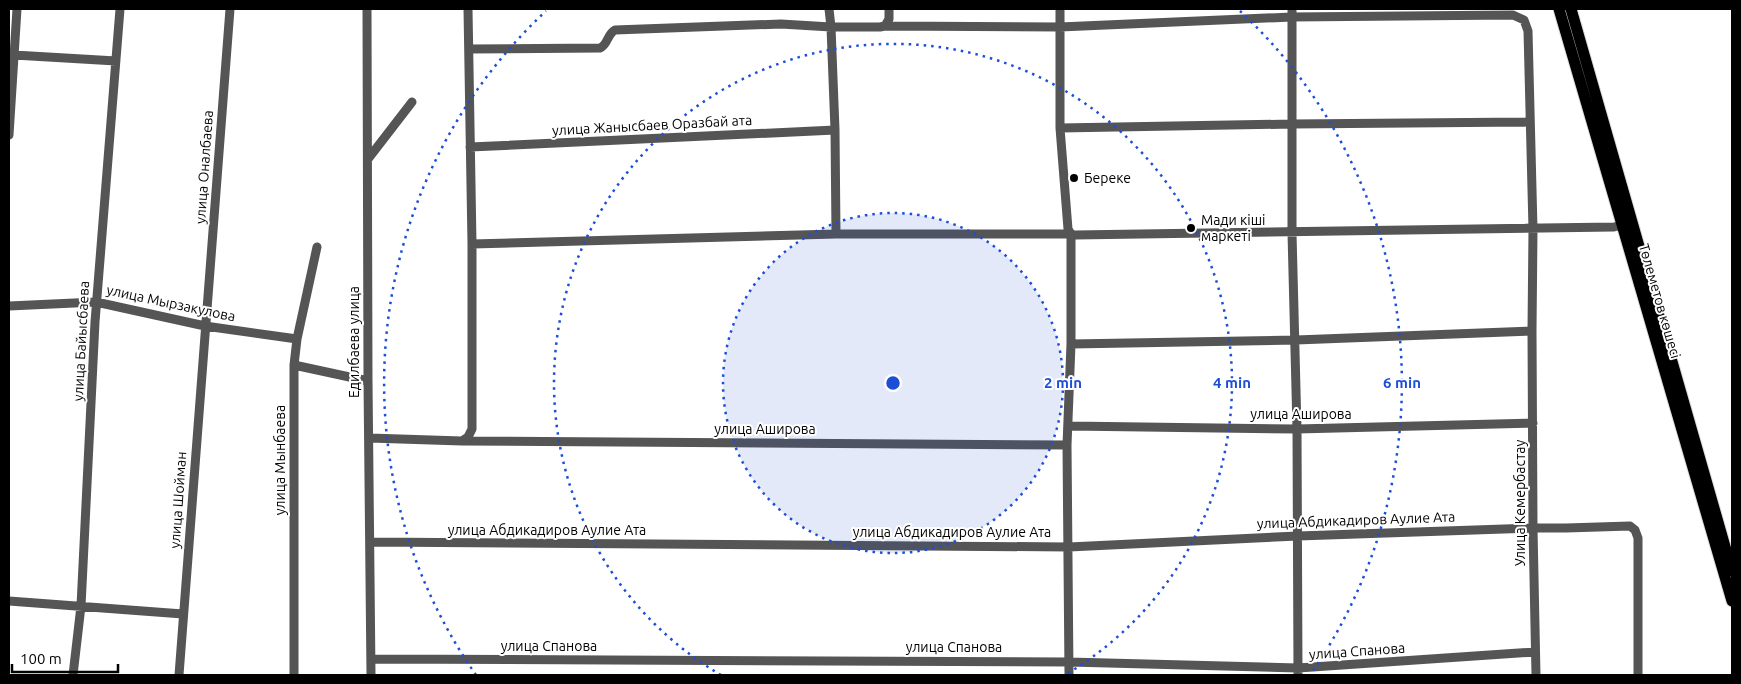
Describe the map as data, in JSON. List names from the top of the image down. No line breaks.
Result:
{"streets":{"main road":["Төлеметов көшесі"],"street":["улица Жанысбаев Оразбай ата","улица Оналбаева","улица Мырзакулова","улица Байысбаева","Едилбаева улица","улица Аширова","улица Мынбаева","улица Шойман","Улица Кемербастау","улица Абдикадиров Аулие Ата","улица Спанова"]},"crossings":[["улица Оналбаева","улица Мырзакулова"],["улица Оналбаева","улица Шойман"],["улица Мырзакулова","улица Байысбаева"],["улица Мырзакулова","улица Мынбаева"],["улица Мырзакулова","улица Шойман"],["Едилбаева улица","улица Аширова"],["Едилбаева улица","улица Абдикадиров Аулие Ата"],["Едилбаева улица","улица Спанова"],["улица Аширова","Улица Кемербастау"],["Улица Кемербастау","улица Абдикадиров Аулие Ата"],["Улица Кемербастау","улица Спанова"]],"places":["Береке","Мади кіші маркеті"],"scale_bar":"100 m","rings":["2 min","4 min","6 min"]}
